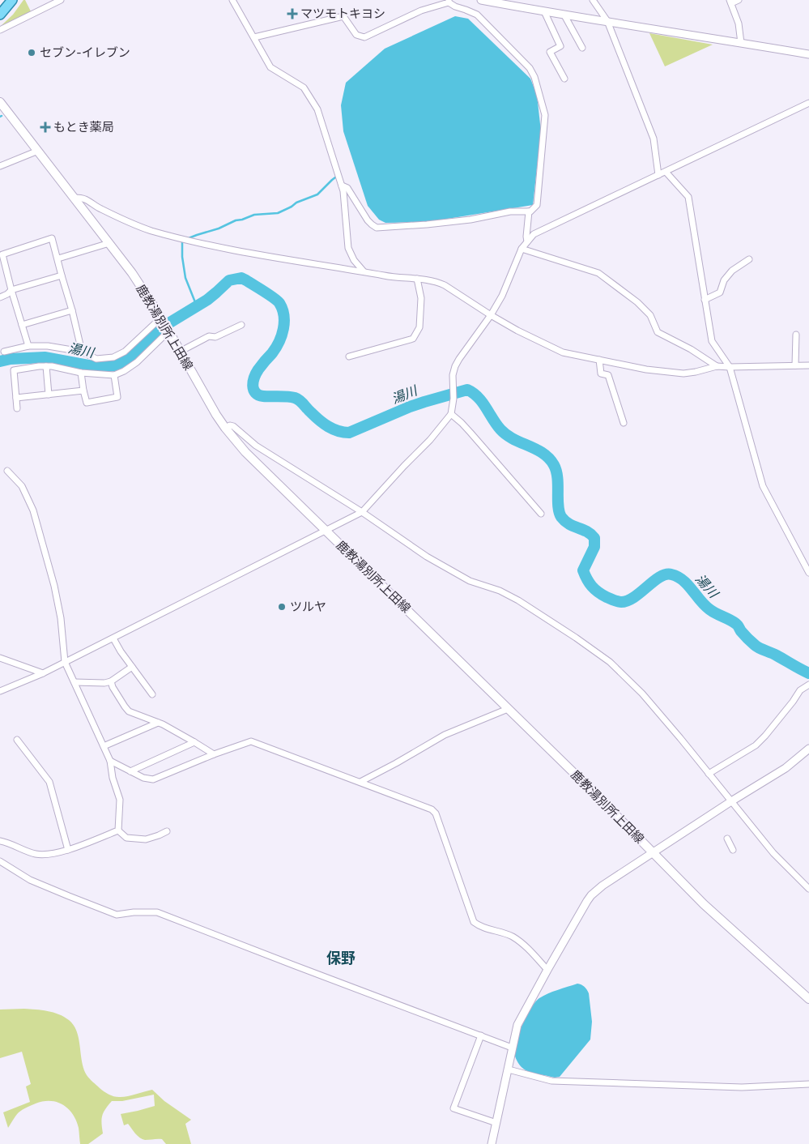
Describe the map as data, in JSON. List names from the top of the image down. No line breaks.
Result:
{"streets":{"main road":["鹿教湯別所上田線"]},"districts":["保野"],"water":["湯川"],"places":{"health":["マツモトキヨシ","もとき薬局"],"other":["セブン-イレブン","ツルヤ"]}}
